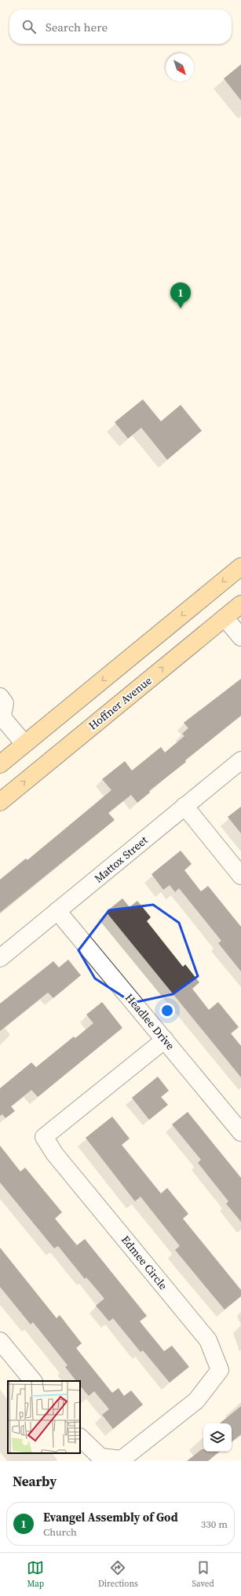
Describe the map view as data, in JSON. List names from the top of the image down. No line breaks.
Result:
{"streets":{"main road":["Hoffner Avenue"],"street":["Mattox Street","Headlee Drive","Edmee Circle"]},"crossings":[["Mattox Street","Headlee Drive"],["Headlee Drive","Edmee Circle"]],"north":"bottom right","page":{"search":"Search here","pins":"1","heading":"Nearby","list":[{"mark":"1","name":"Evangel Assembly of God","note":"Church","value":"330 m"}],"nav":["Map","Directions","Saved"]}}
